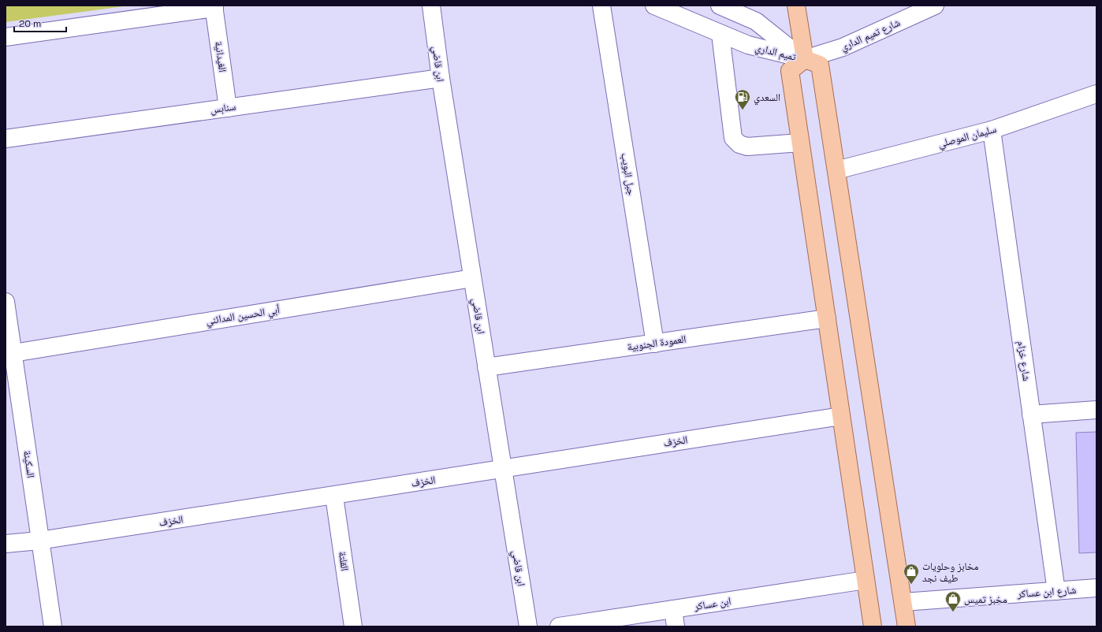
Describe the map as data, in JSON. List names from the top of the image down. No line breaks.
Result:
{"streets":{"street":["شارع تميم الداري","تميم الداري","الغيدانية","ابن قاضي","سنابس","سليمان الموصلي","جبل البويب","أبي الحسين المدائني","العمودة الجنوبية","شارع خزام","الخزف","السكينة","القلتة","شارع ابن عساكر","ابن عساكر"]},"crossings":[["شارع تميم الداري","تميم الداري"],["الغيدانية","سنابس"],["ابن قاضي","سنابس"],["ابن قاضي","أبي الحسين المدائني"],["ابن قاضي","العمودة الجنوبية"],["ابن قاضي","الخزف"],["سليمان الموصلي","شارع خزام"],["جبل البويب","العمودة الجنوبية"],["أبي الحسين المدائني","السكينة"],["شارع خزام","شارع ابن عساكر"],["الخزف","السكينة"],["الخزف","القلتة"]],"places":{"fuel station":["السعدي"],"shop":["مخابز وحلويات طيف نجد","مخبز تميس"]},"scale_bar":"20 m"}
